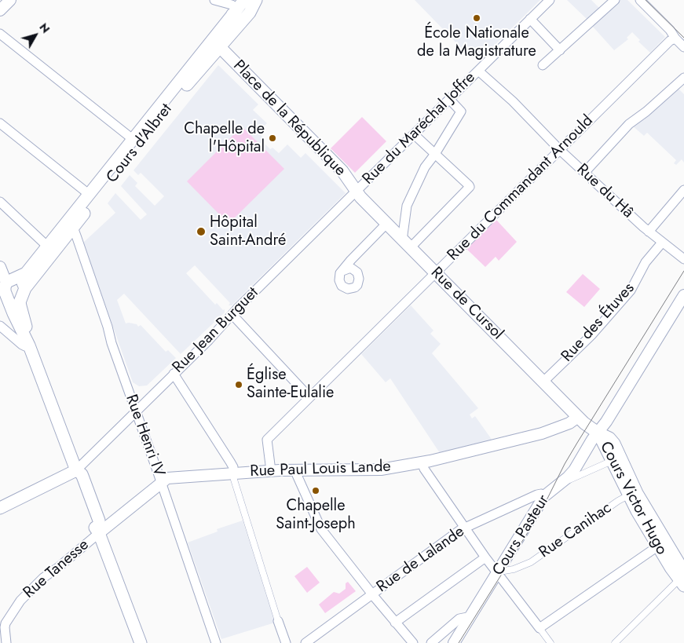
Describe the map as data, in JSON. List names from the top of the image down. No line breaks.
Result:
{"streets":{"main road":["Place de la République","Cours d'Albret","Rue de Cursol","Cours Victor Hugo"],"street":["Rue du Maréchal Joffre","Rue du Commandant Arnould","Rue du Hâ","Rue des Étuves","Rue Jean Burguet","Rue Henri IV","Rue Paul Louis Lande","Rue Canihac","Cours Pasteur","Rue de Lalande","Rue Tanesse"]},"crossings":[["Place de la République","Rue du Maréchal Joffre"],["Place de la République","Cours d'Albret"],["Place de la République","Rue de Cursol"],["Place de la République","Rue Jean Burguet"],["Rue du Maréchal Joffre","Rue du Hâ"],["Rue du Maréchal Joffre","Rue de Cursol"],["Rue du Maréchal Joffre","Rue Jean Burguet"],["Cours d'Albret","Rue Henri IV"],["Rue du Commandant Arnould","Rue du Hâ"],["Rue du Commandant Arnould","Rue de Cursol"],["Rue du Commandant Arnould","Rue Paul Louis Lande"],["Rue du Hâ","Rue des Étuves"],["Rue de Cursol","Rue des Étuves"],["Rue de Cursol","Rue Jean Burguet"],["Rue de Cursol","Rue Paul Louis Lande"],["Rue de Cursol","Cours Victor Hugo"],["Rue de Cursol","Cours Pasteur"],["Rue Jean Burguet","Rue Henri IV"],["Rue Henri IV","Rue Paul Louis Lande"],["Rue Paul Louis Lande","Rue Tanesse"],["Cours Victor Hugo","Rue Canihac"],["Cours Victor Hugo","Cours Pasteur"],["Rue Canihac","Cours Pasteur"],["Cours Pasteur","Rue de Lalande"]],"places":["École Nationale de la Magistrature","Chapelle de l'Hôpital","Hôpital Saint-André","Église Sainte-Eulalie","Chapelle Saint-Joseph"],"north":"top right"}
